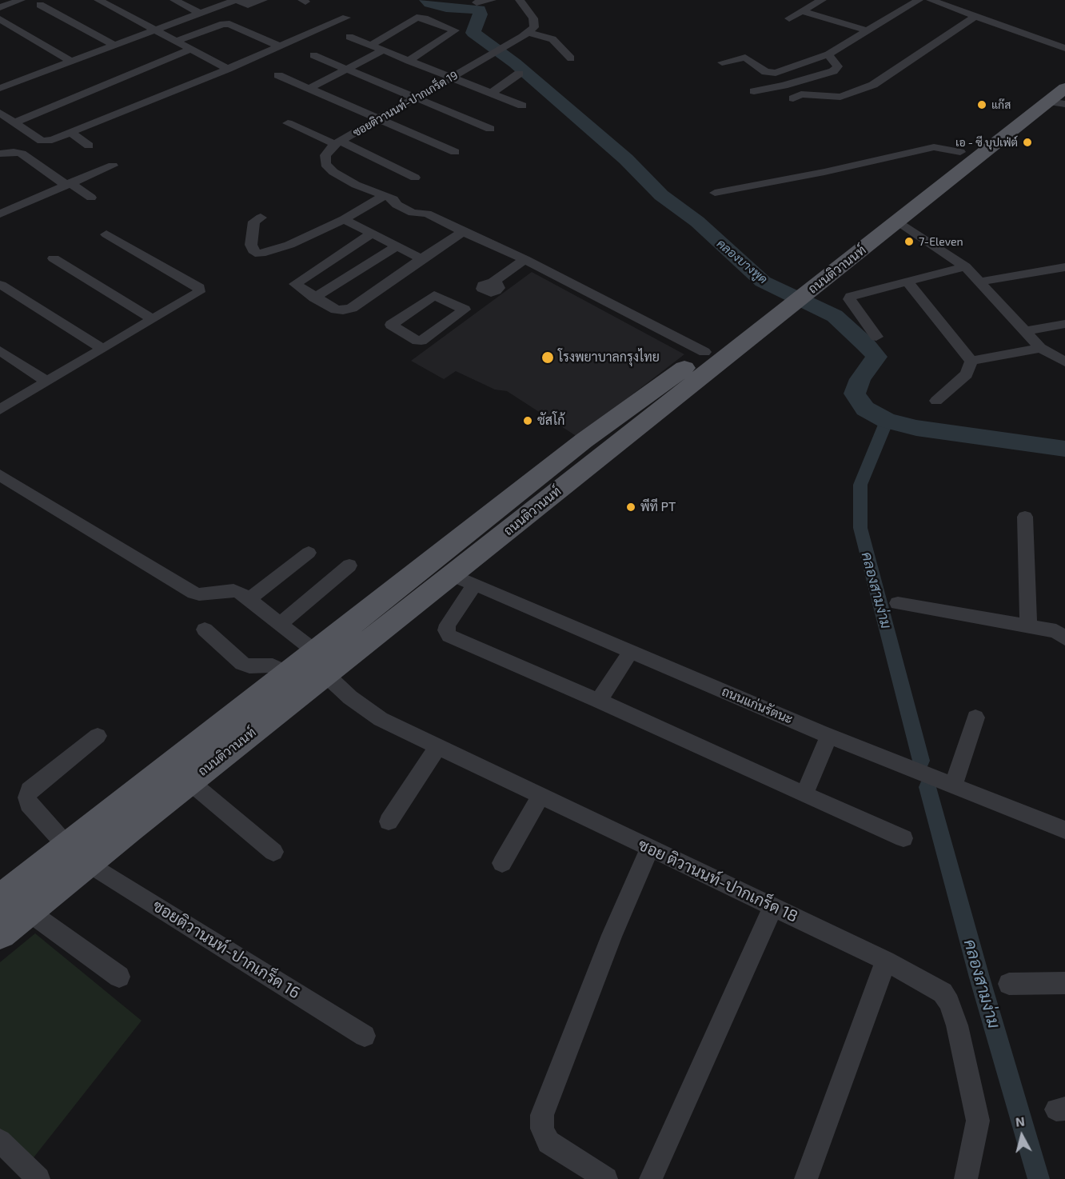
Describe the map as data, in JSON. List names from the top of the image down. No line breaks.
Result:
{"streets":{"main road":["ถนนติวานนท์"],"street":["ซอยติวานนท์-ปากเกร็ด 19","ถนนแก่นรัตนะ","ซอย ติวานนท์-ปากเกร็ด 18","ซอยติวานนท์-ปากเกร็ด 16"]},"crossings":[["ถนนติวานนท์","ถนนแก่นรัตนะ"],["ถนนติวานนท์","ซอย ติวานนท์-ปากเกร็ด 18"],["ถนนติวานนท์","ซอยติวานนท์-ปากเกร็ด 16"]],"water":["คลองบางพูด","คลองสามง่าม"],"places":["แก๊ส","เอ - ซี บุปเฟ่ต์","7-Eleven","โรงพยาบาลกรุงไทย","ซัสโก้","พีที PT"],"north":"top"}
